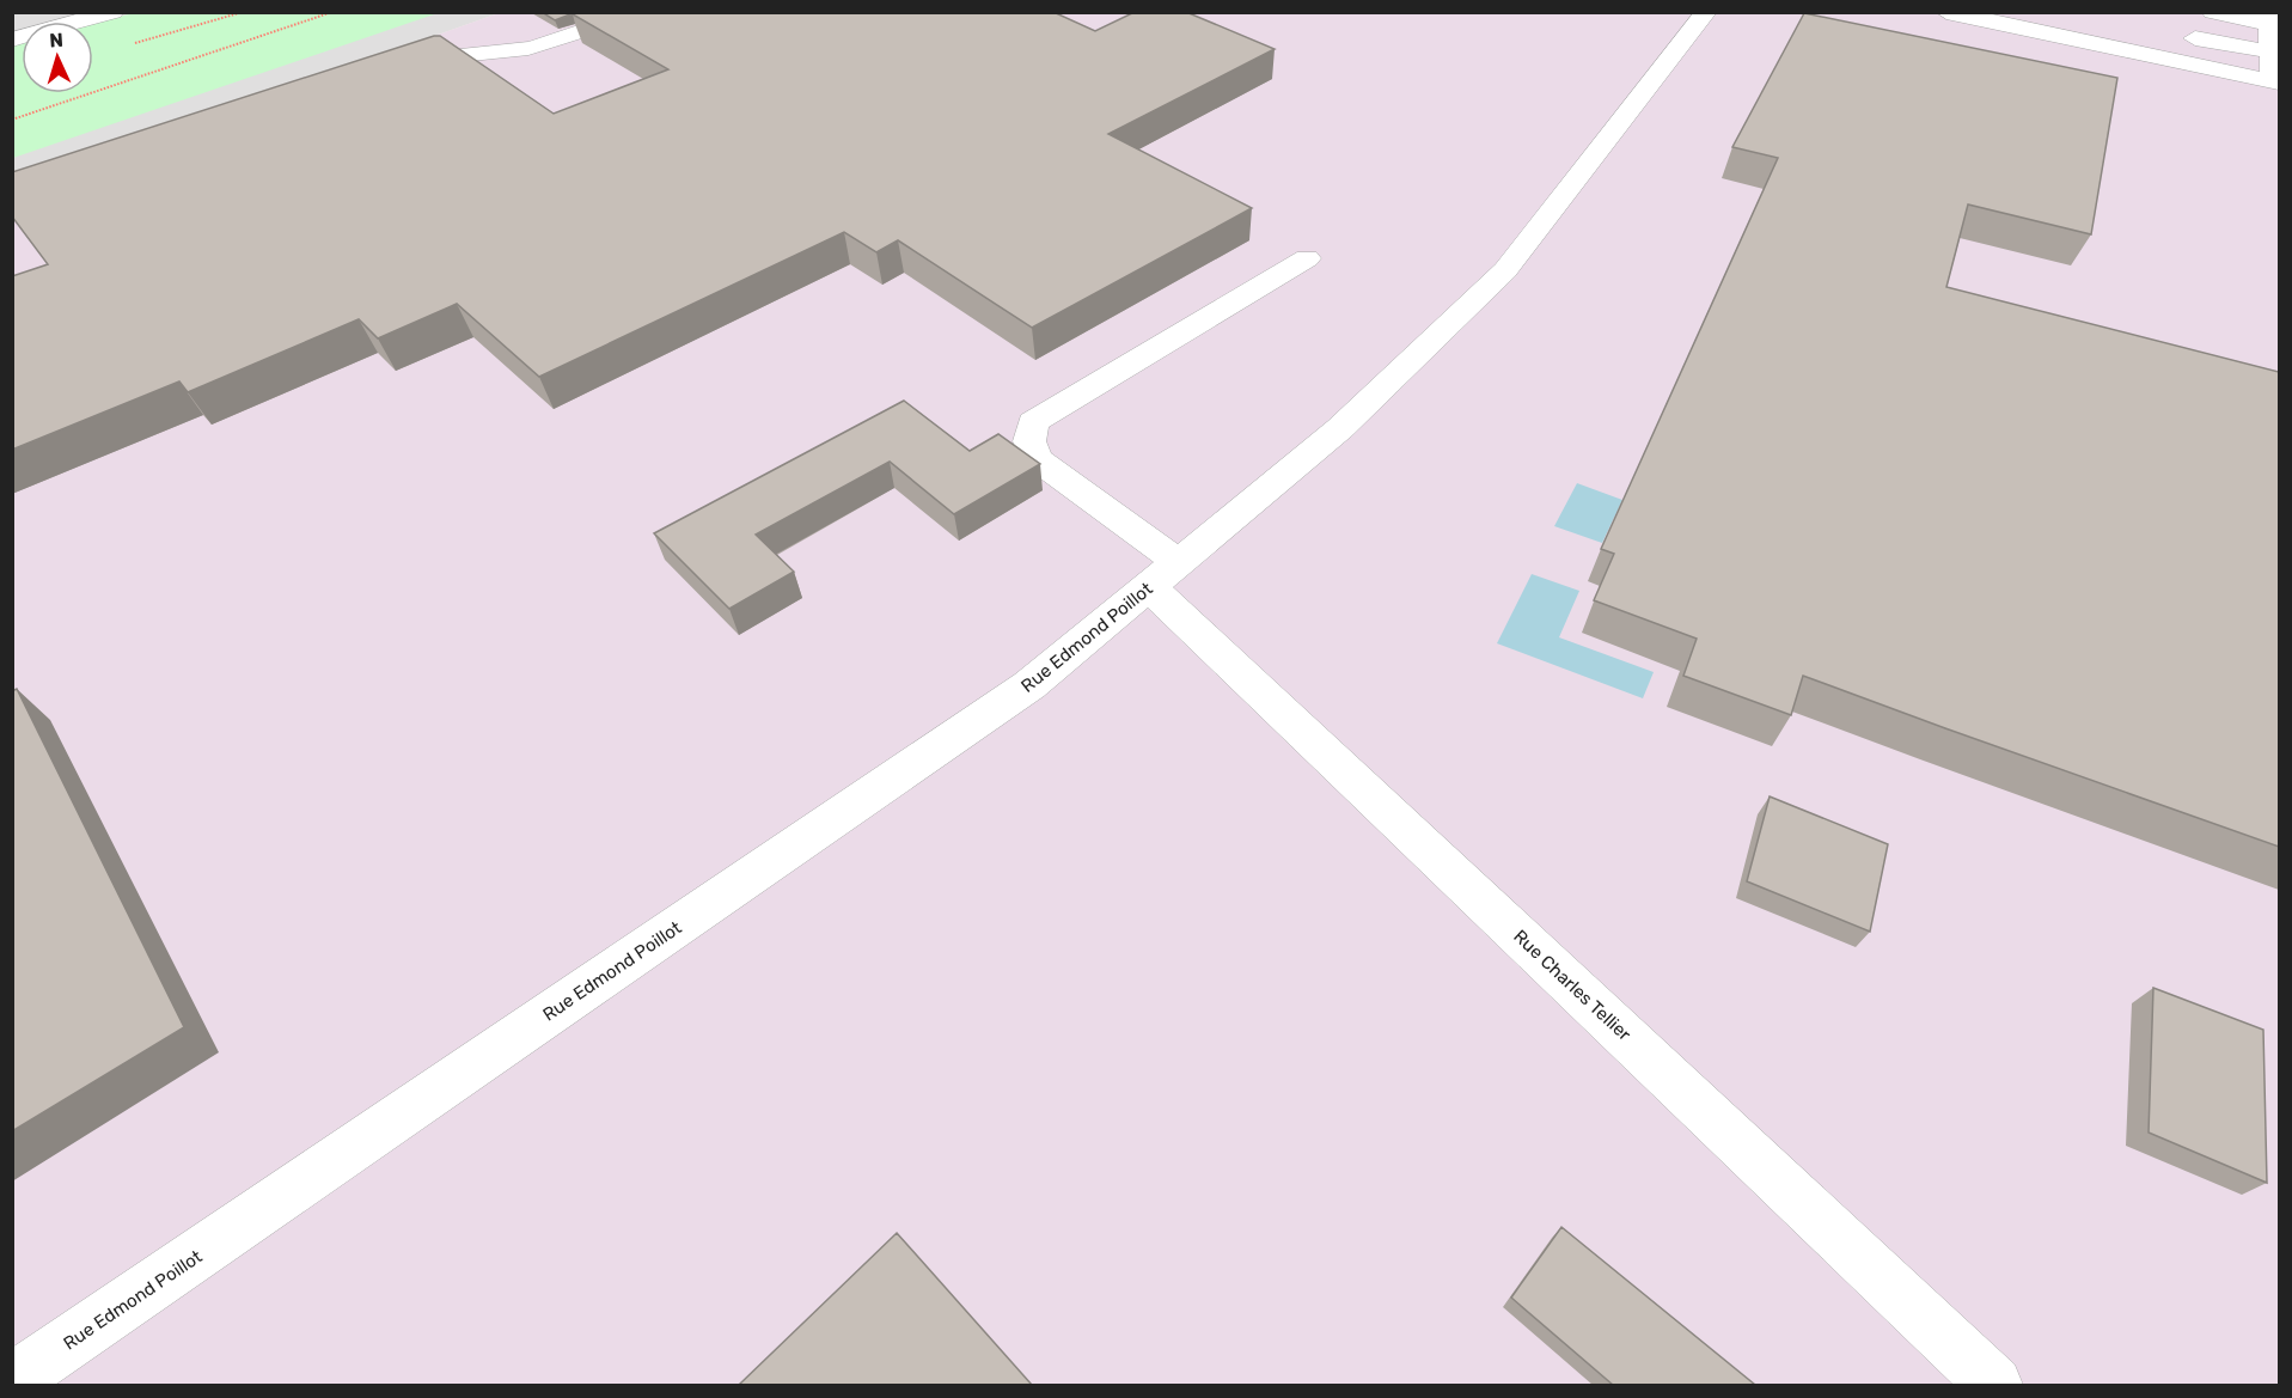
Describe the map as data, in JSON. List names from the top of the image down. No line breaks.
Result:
{"streets":{"street":["Rue Edmond Poillot","Rue Charles Tellier"]},"crossings":[["Rue Edmond Poillot","Rue Charles Tellier"]],"north":"top"}
